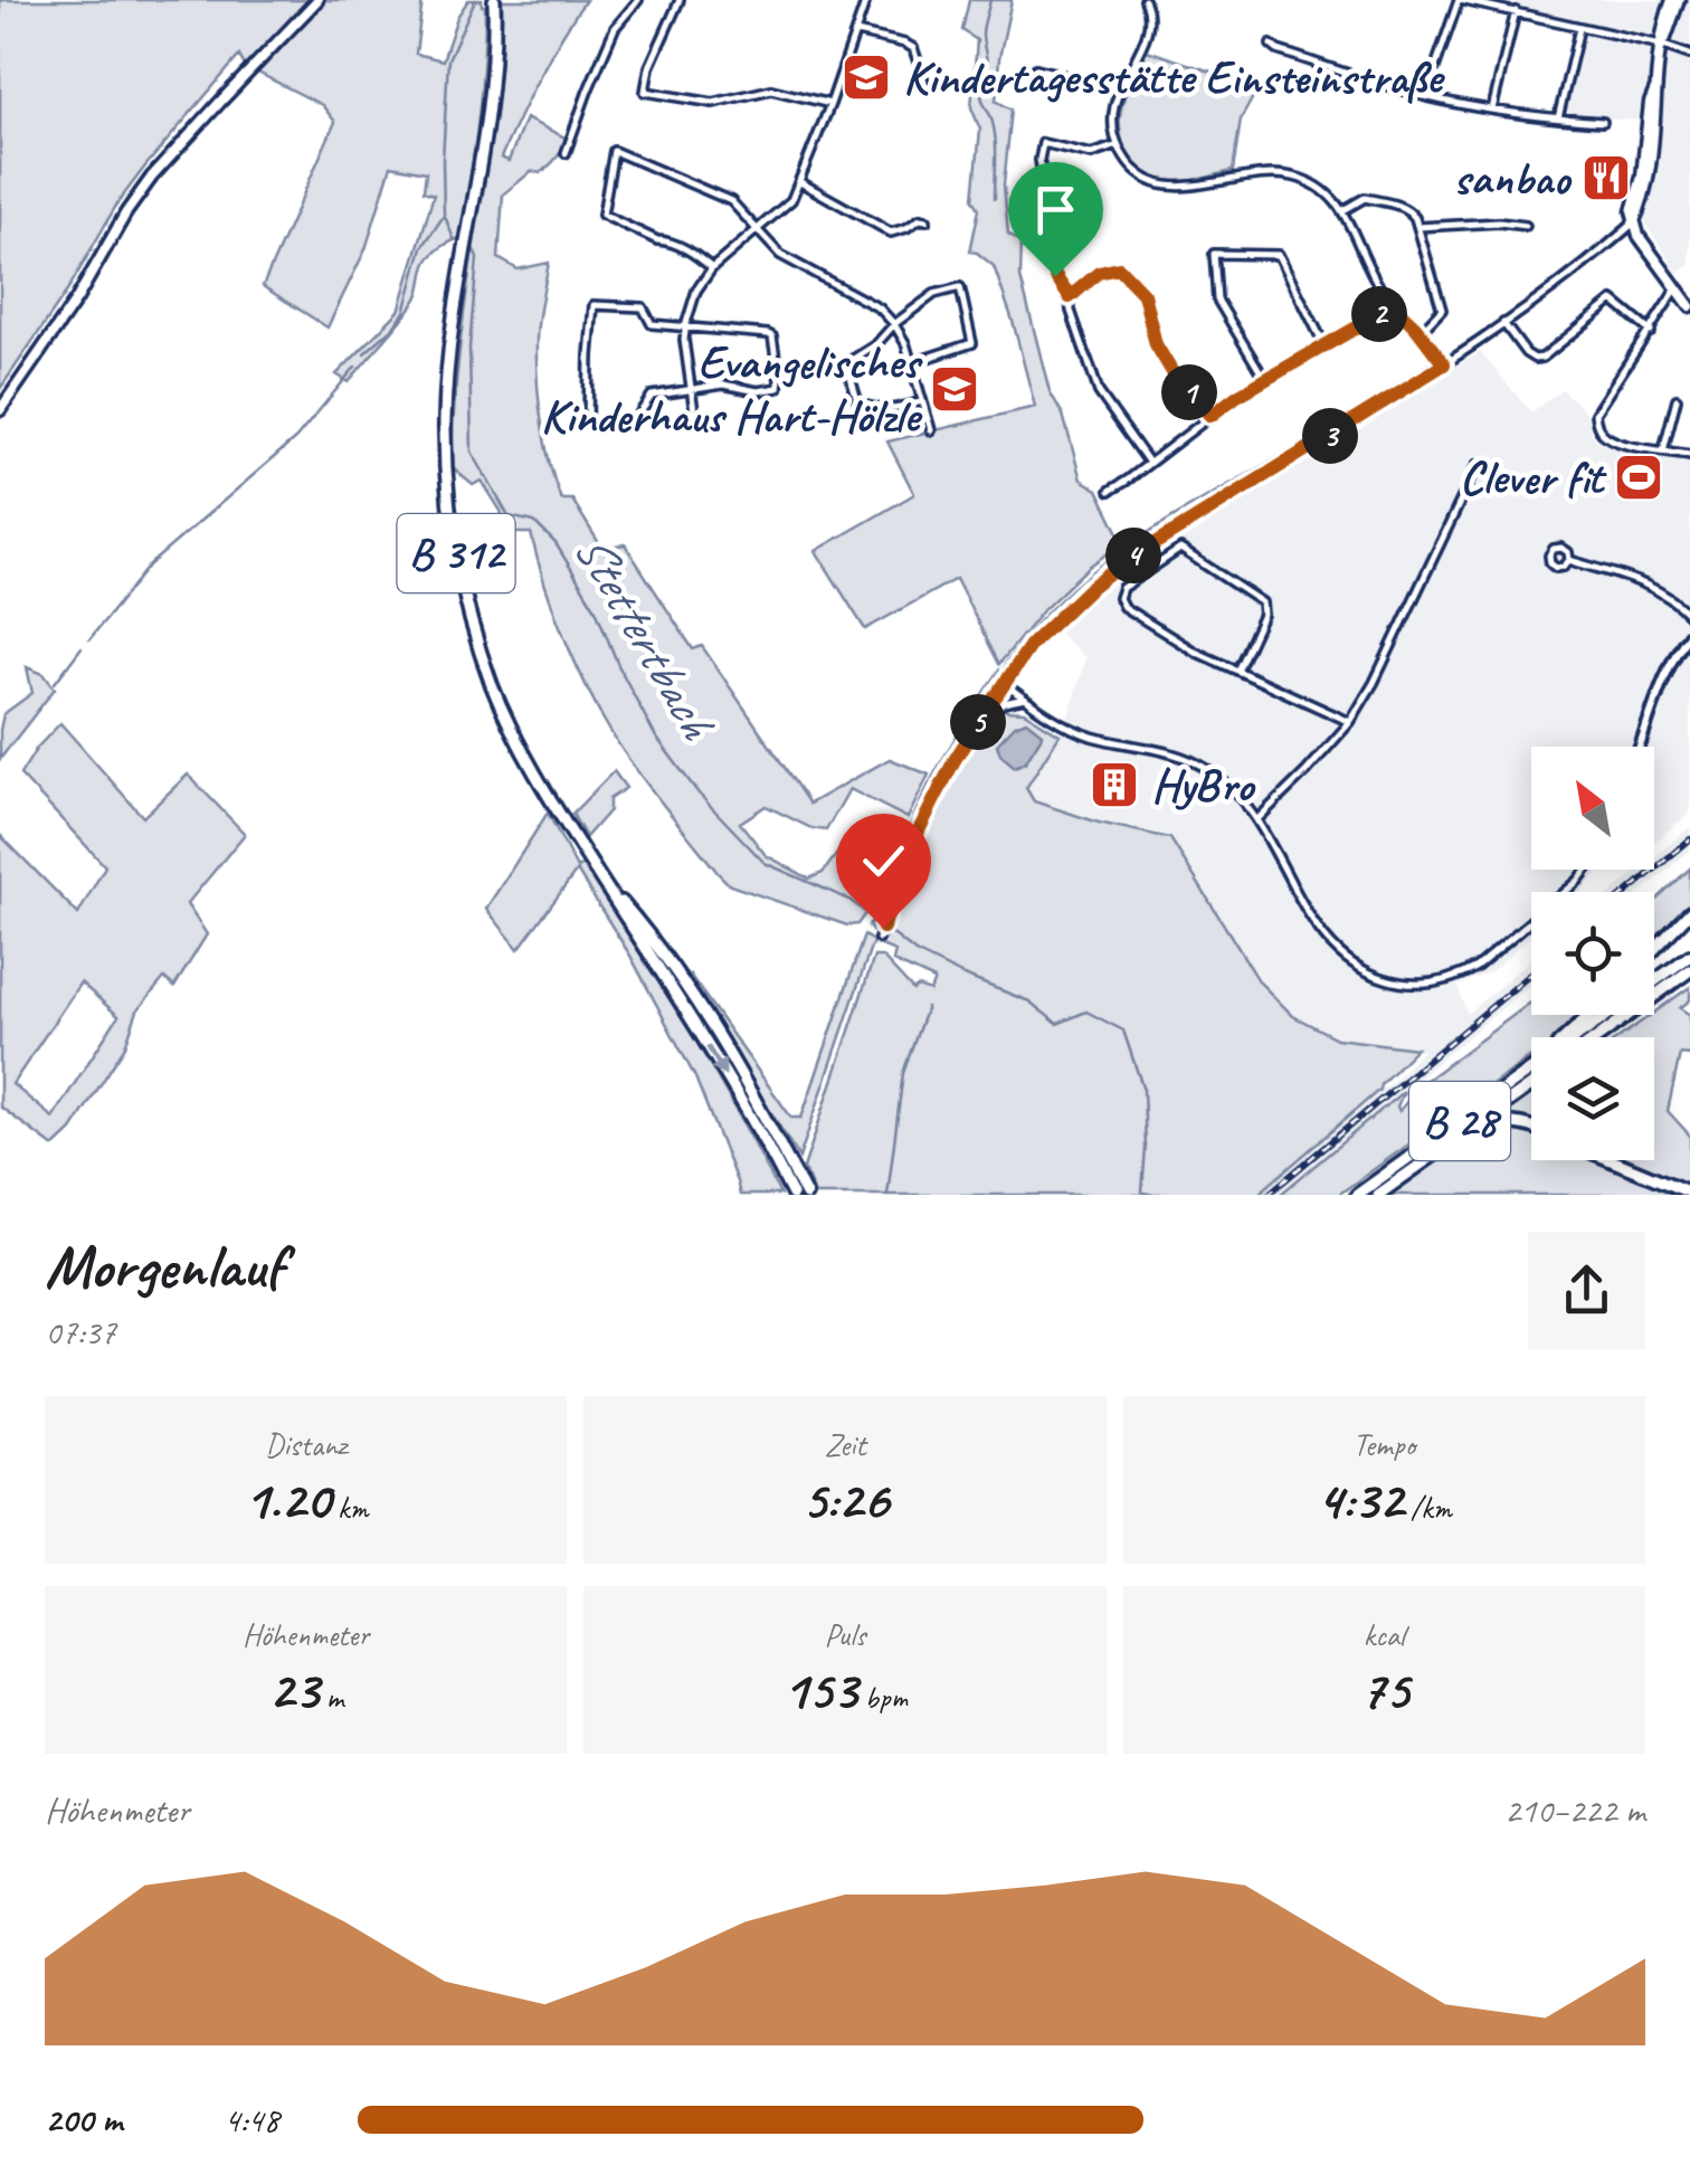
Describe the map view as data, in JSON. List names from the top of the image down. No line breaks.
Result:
{"streets":{"highway":["B 312","B 28"]},"water":["Stettertbach"],"places":{"school or university":["Kindertagesstätte Einsteinstraße","Evangelisches Kinderhaus Hart-Hölzle"],"restaurant":["sanbao"],"sports":["Clever fit"],"building":["HyBro"]},"north":"top left","page":{"pins":["2","1","3","4","5"],"heading":["Morgenlauf","07:37"],"stats":[["Distanz","1.20 km"],["Zeit","5:26"],["Tempo","4:32 /km"],["Höhenmeter","23 m"],["Puls","153 bpm"],["kcal","75"]],"chart":["Höhenmeter","210–222 m"],"list":[{"name":"200 m","note":"4:48"}]}}
